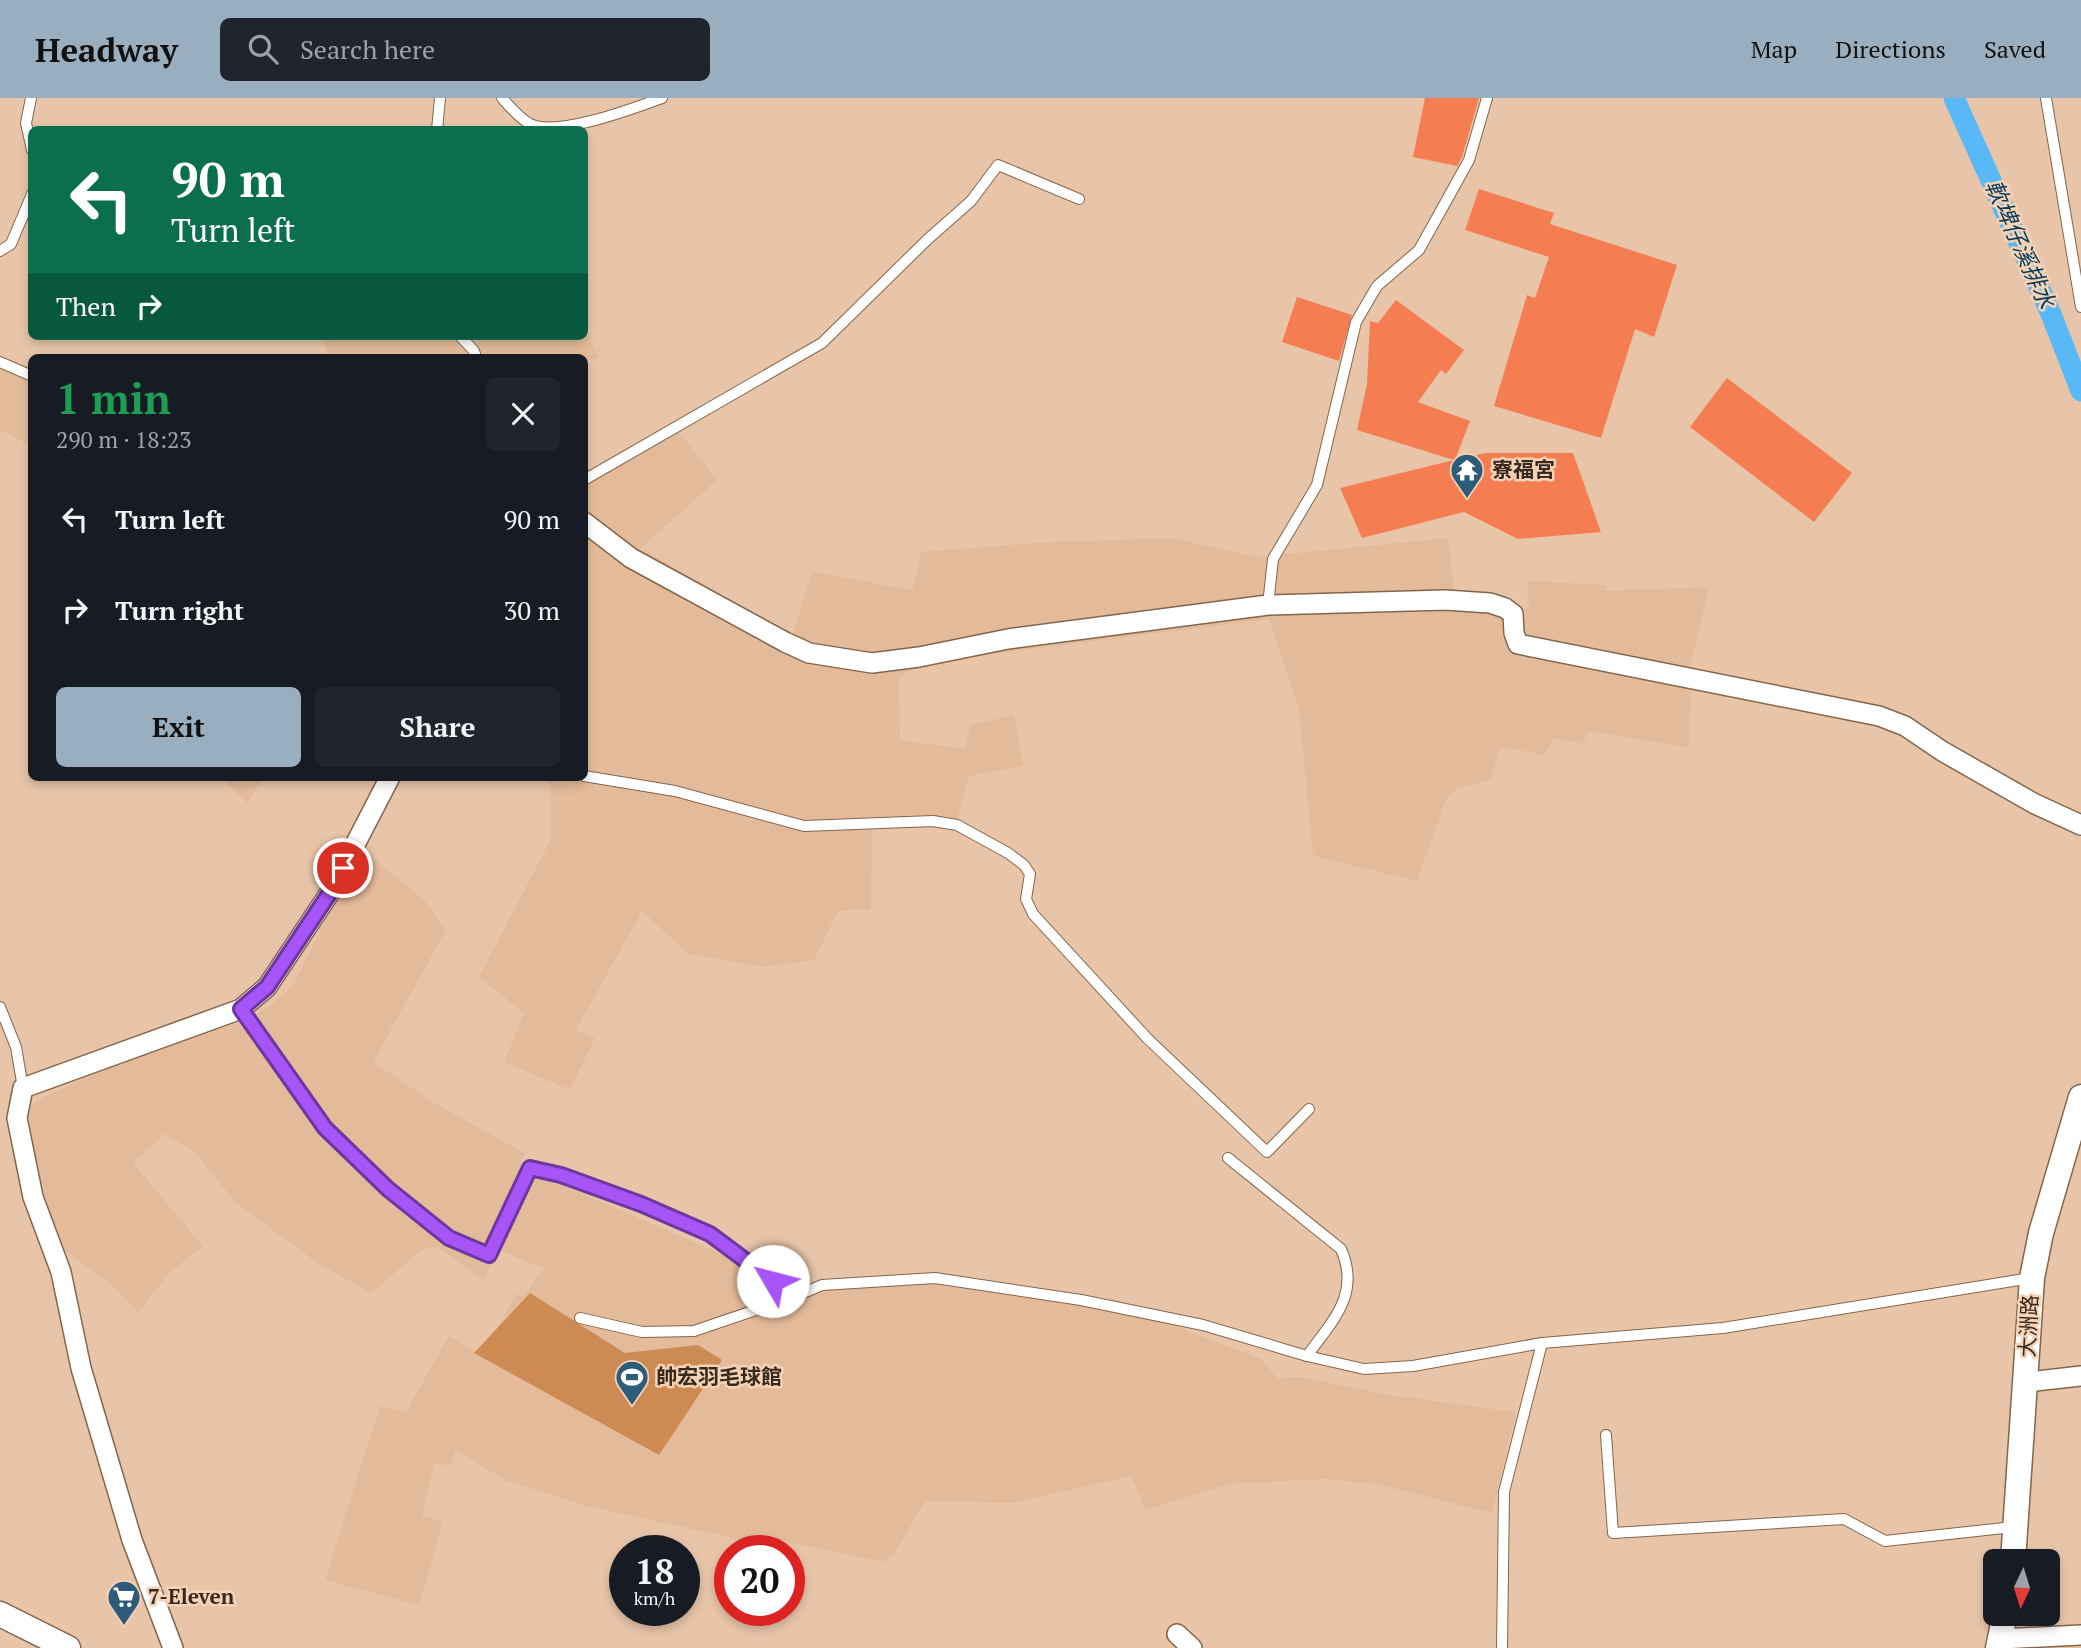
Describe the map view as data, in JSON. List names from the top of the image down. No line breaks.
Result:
{"streets":{"street":["大洲路"]},"water":["軟埤仔溪排水"],"places":{"temple":["寮福宮"],"sports":["帥宏羽毛球館"],"supermarket":["7-Eleven"]},"north":"bottom","page":{"header":"Headway","search":"Search here","nav":["Map","Directions","Saved"],"turn":["90 m","Turn left"],"then":"Then","heading":["1 min","290 m · 18:23"],"list":[{"name":"Turn left","value":"90 m"},{"name":"Turn right","value":"30 m"}],"buttons":["Exit","Share"],"speed":"18 km/h","limit":"20"}}
